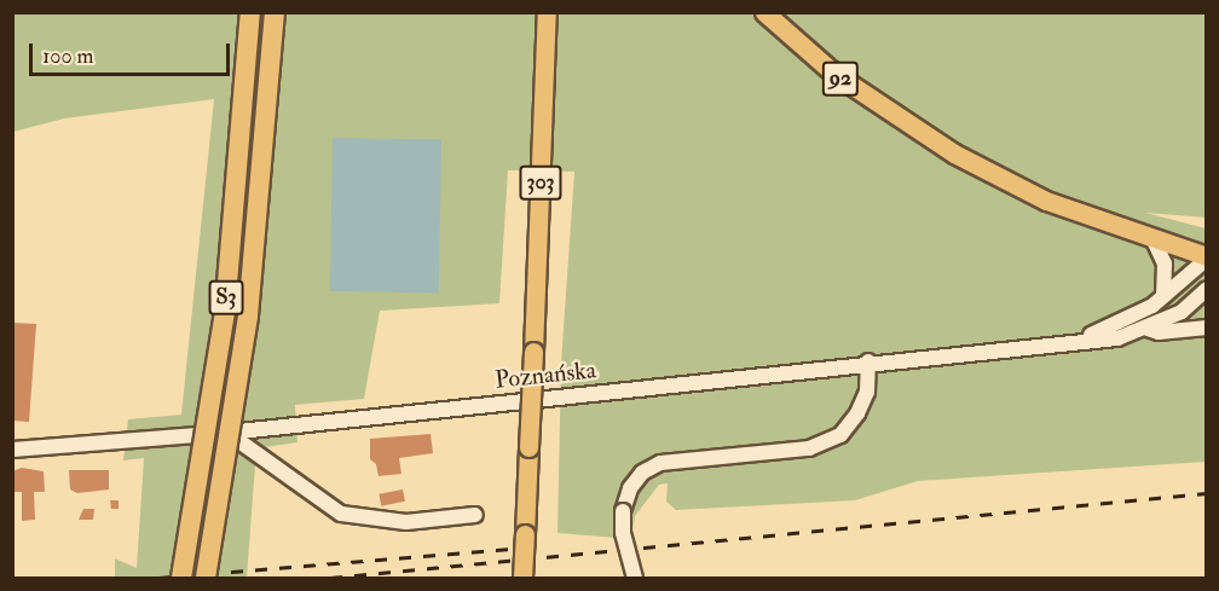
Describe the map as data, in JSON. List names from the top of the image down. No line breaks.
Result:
{"streets":{"highway":["S3"],"main road":["92","303"],"street":["Poznańska"]},"crossings":[["92","Poznańska"]],"scale_bar":"100 m"}
